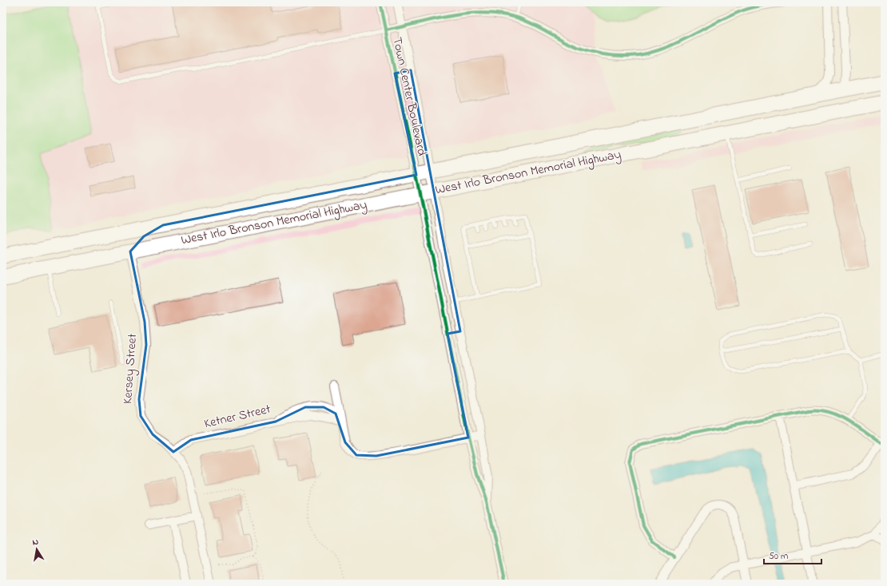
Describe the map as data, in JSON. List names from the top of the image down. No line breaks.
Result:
{"streets":{"highway":["West Irlo Bronson Memorial Highway"],"street":["Town Center Boulevard","Kersey Street","Ketner Street"]},"crossings":[["Town Center Boulevard","West Irlo Bronson Memorial Highway"],["West Irlo Bronson Memorial Highway","Kersey Street"],["Kersey Street","Ketner Street"]],"scale_bar":"50 m","north":"top"}
